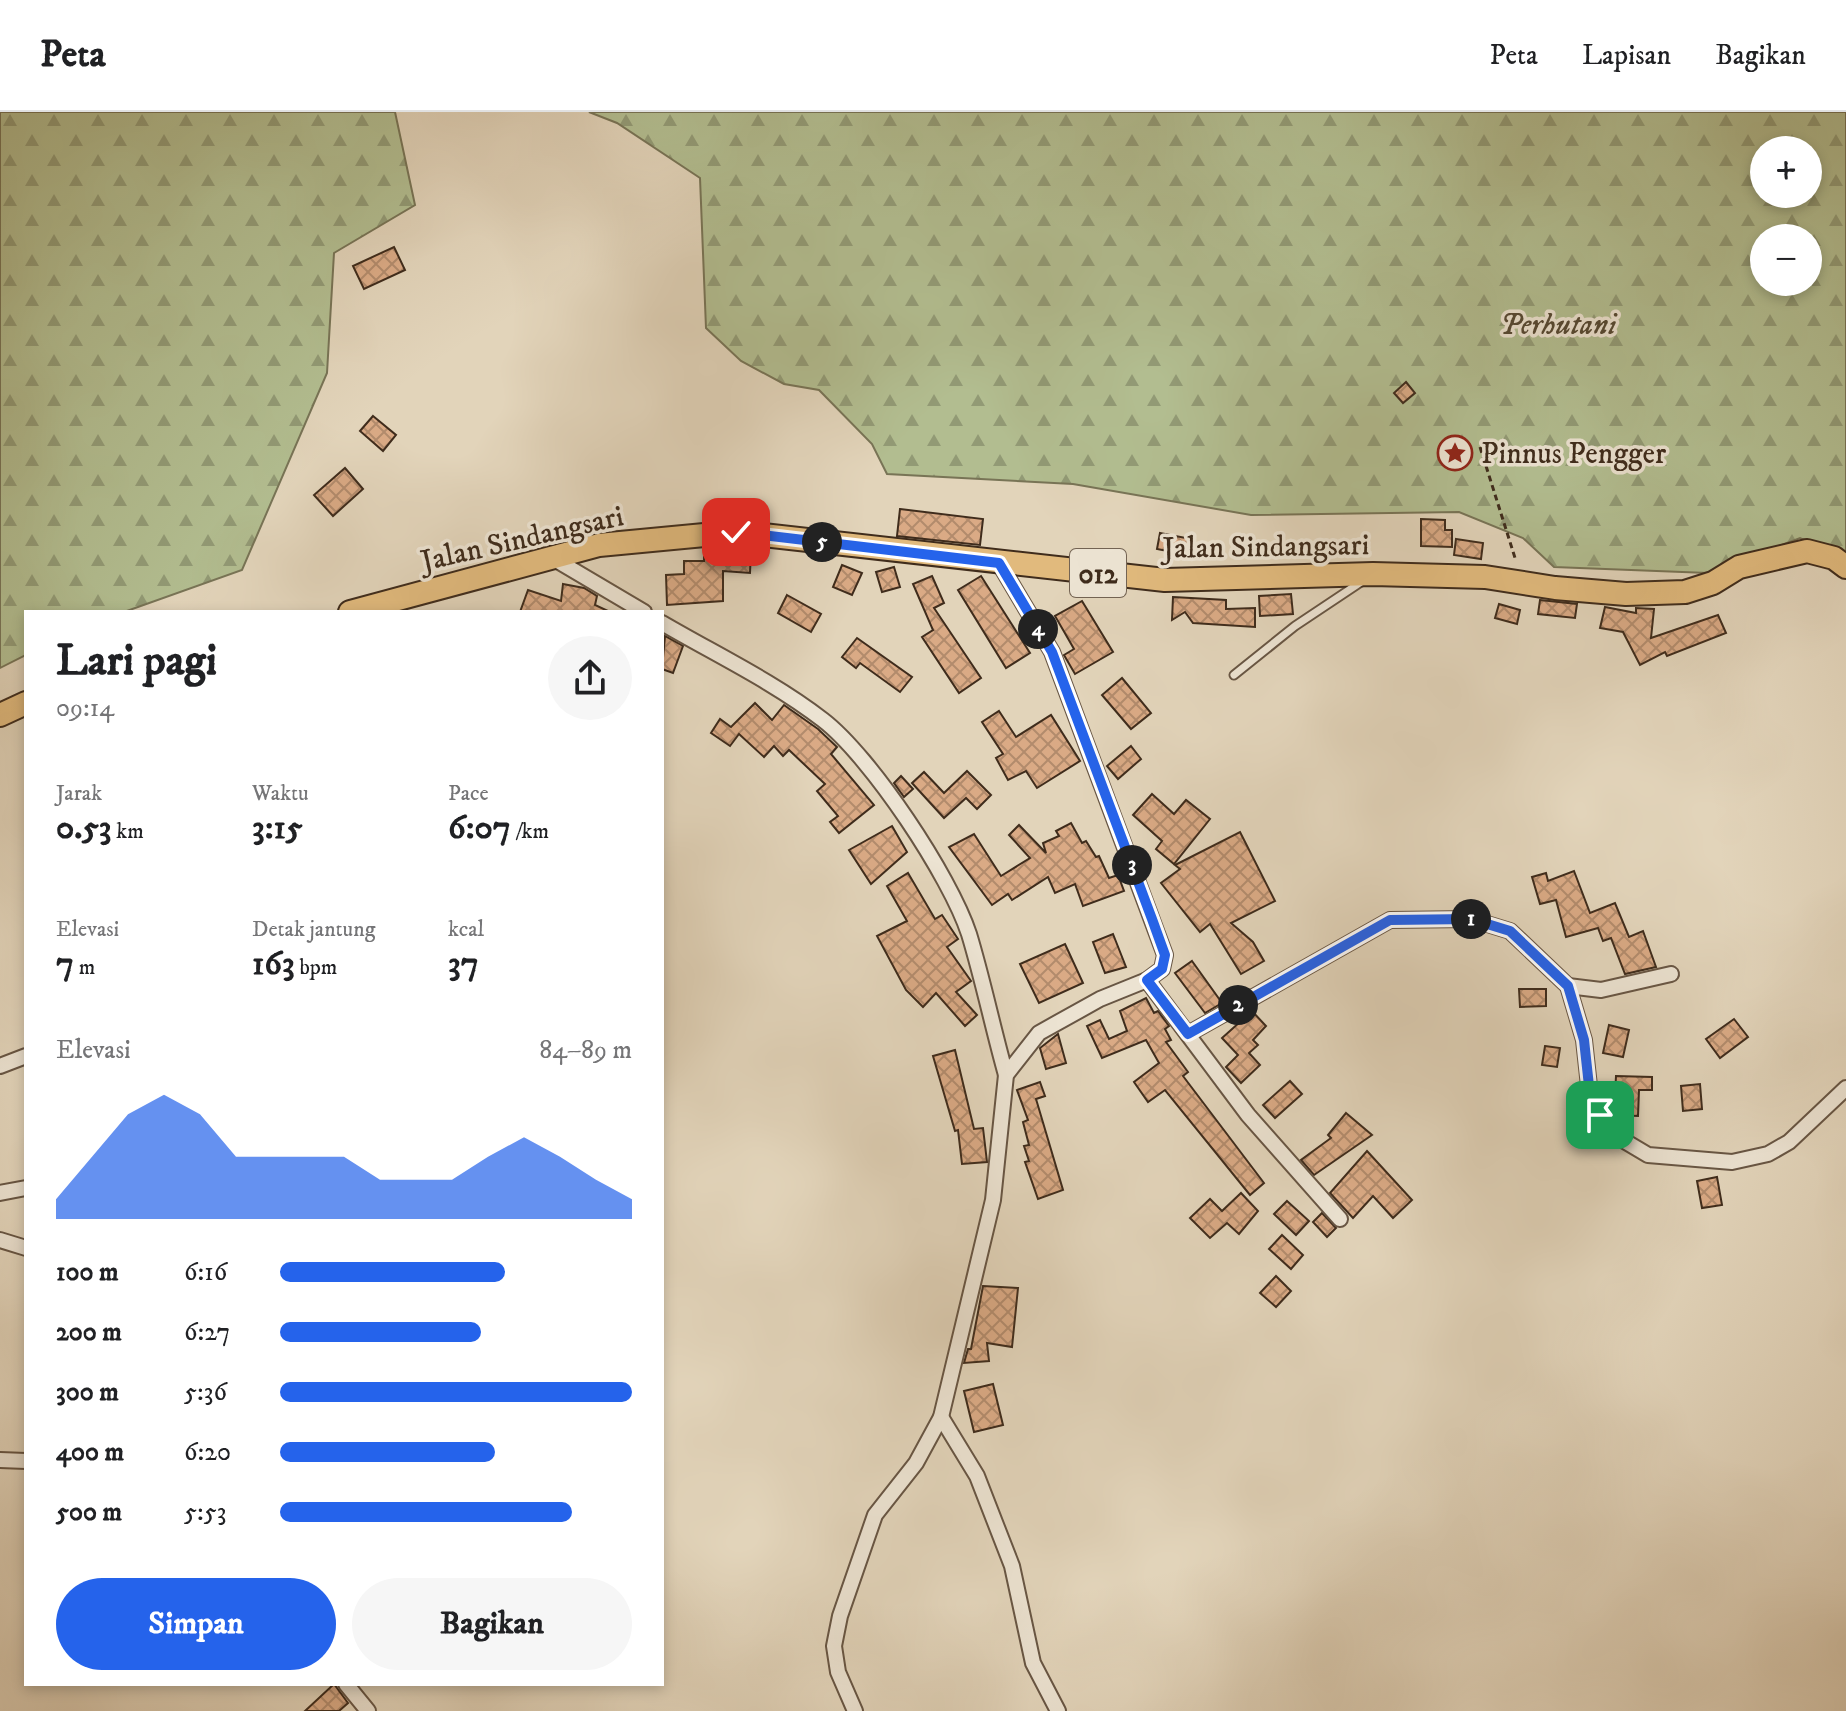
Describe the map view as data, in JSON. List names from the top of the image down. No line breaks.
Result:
{"streets":{"main road":["Jalan Sindangsari","012"]},"parks":["Perhutani"],"places":{"place":["Pinnus Pengger"]},"page":{"header":"Peta","nav":["Peta","Lapisan","Bagikan"],"map_buttons":["+","−"],"pins":["5","4","3","1","2"],"heading":["Lari pagi","09:14"],"stats":[["Jarak","0.53 km"],["Waktu","3:15"],["Pace","6:07 /km"],["Elevasi","7 m"],["Detak jantung","163 bpm"],["kcal","37"]],"chart":["Elevasi","84–89 m"],"list":[{"name":"100 m","note":"6:16"},{"name":"200 m","note":"6:27"},{"name":"300 m","note":"5:36"},{"name":"400 m","note":"6:20"},{"name":"500 m","note":"5:53"}],"buttons":["Simpan","Bagikan"]}}
